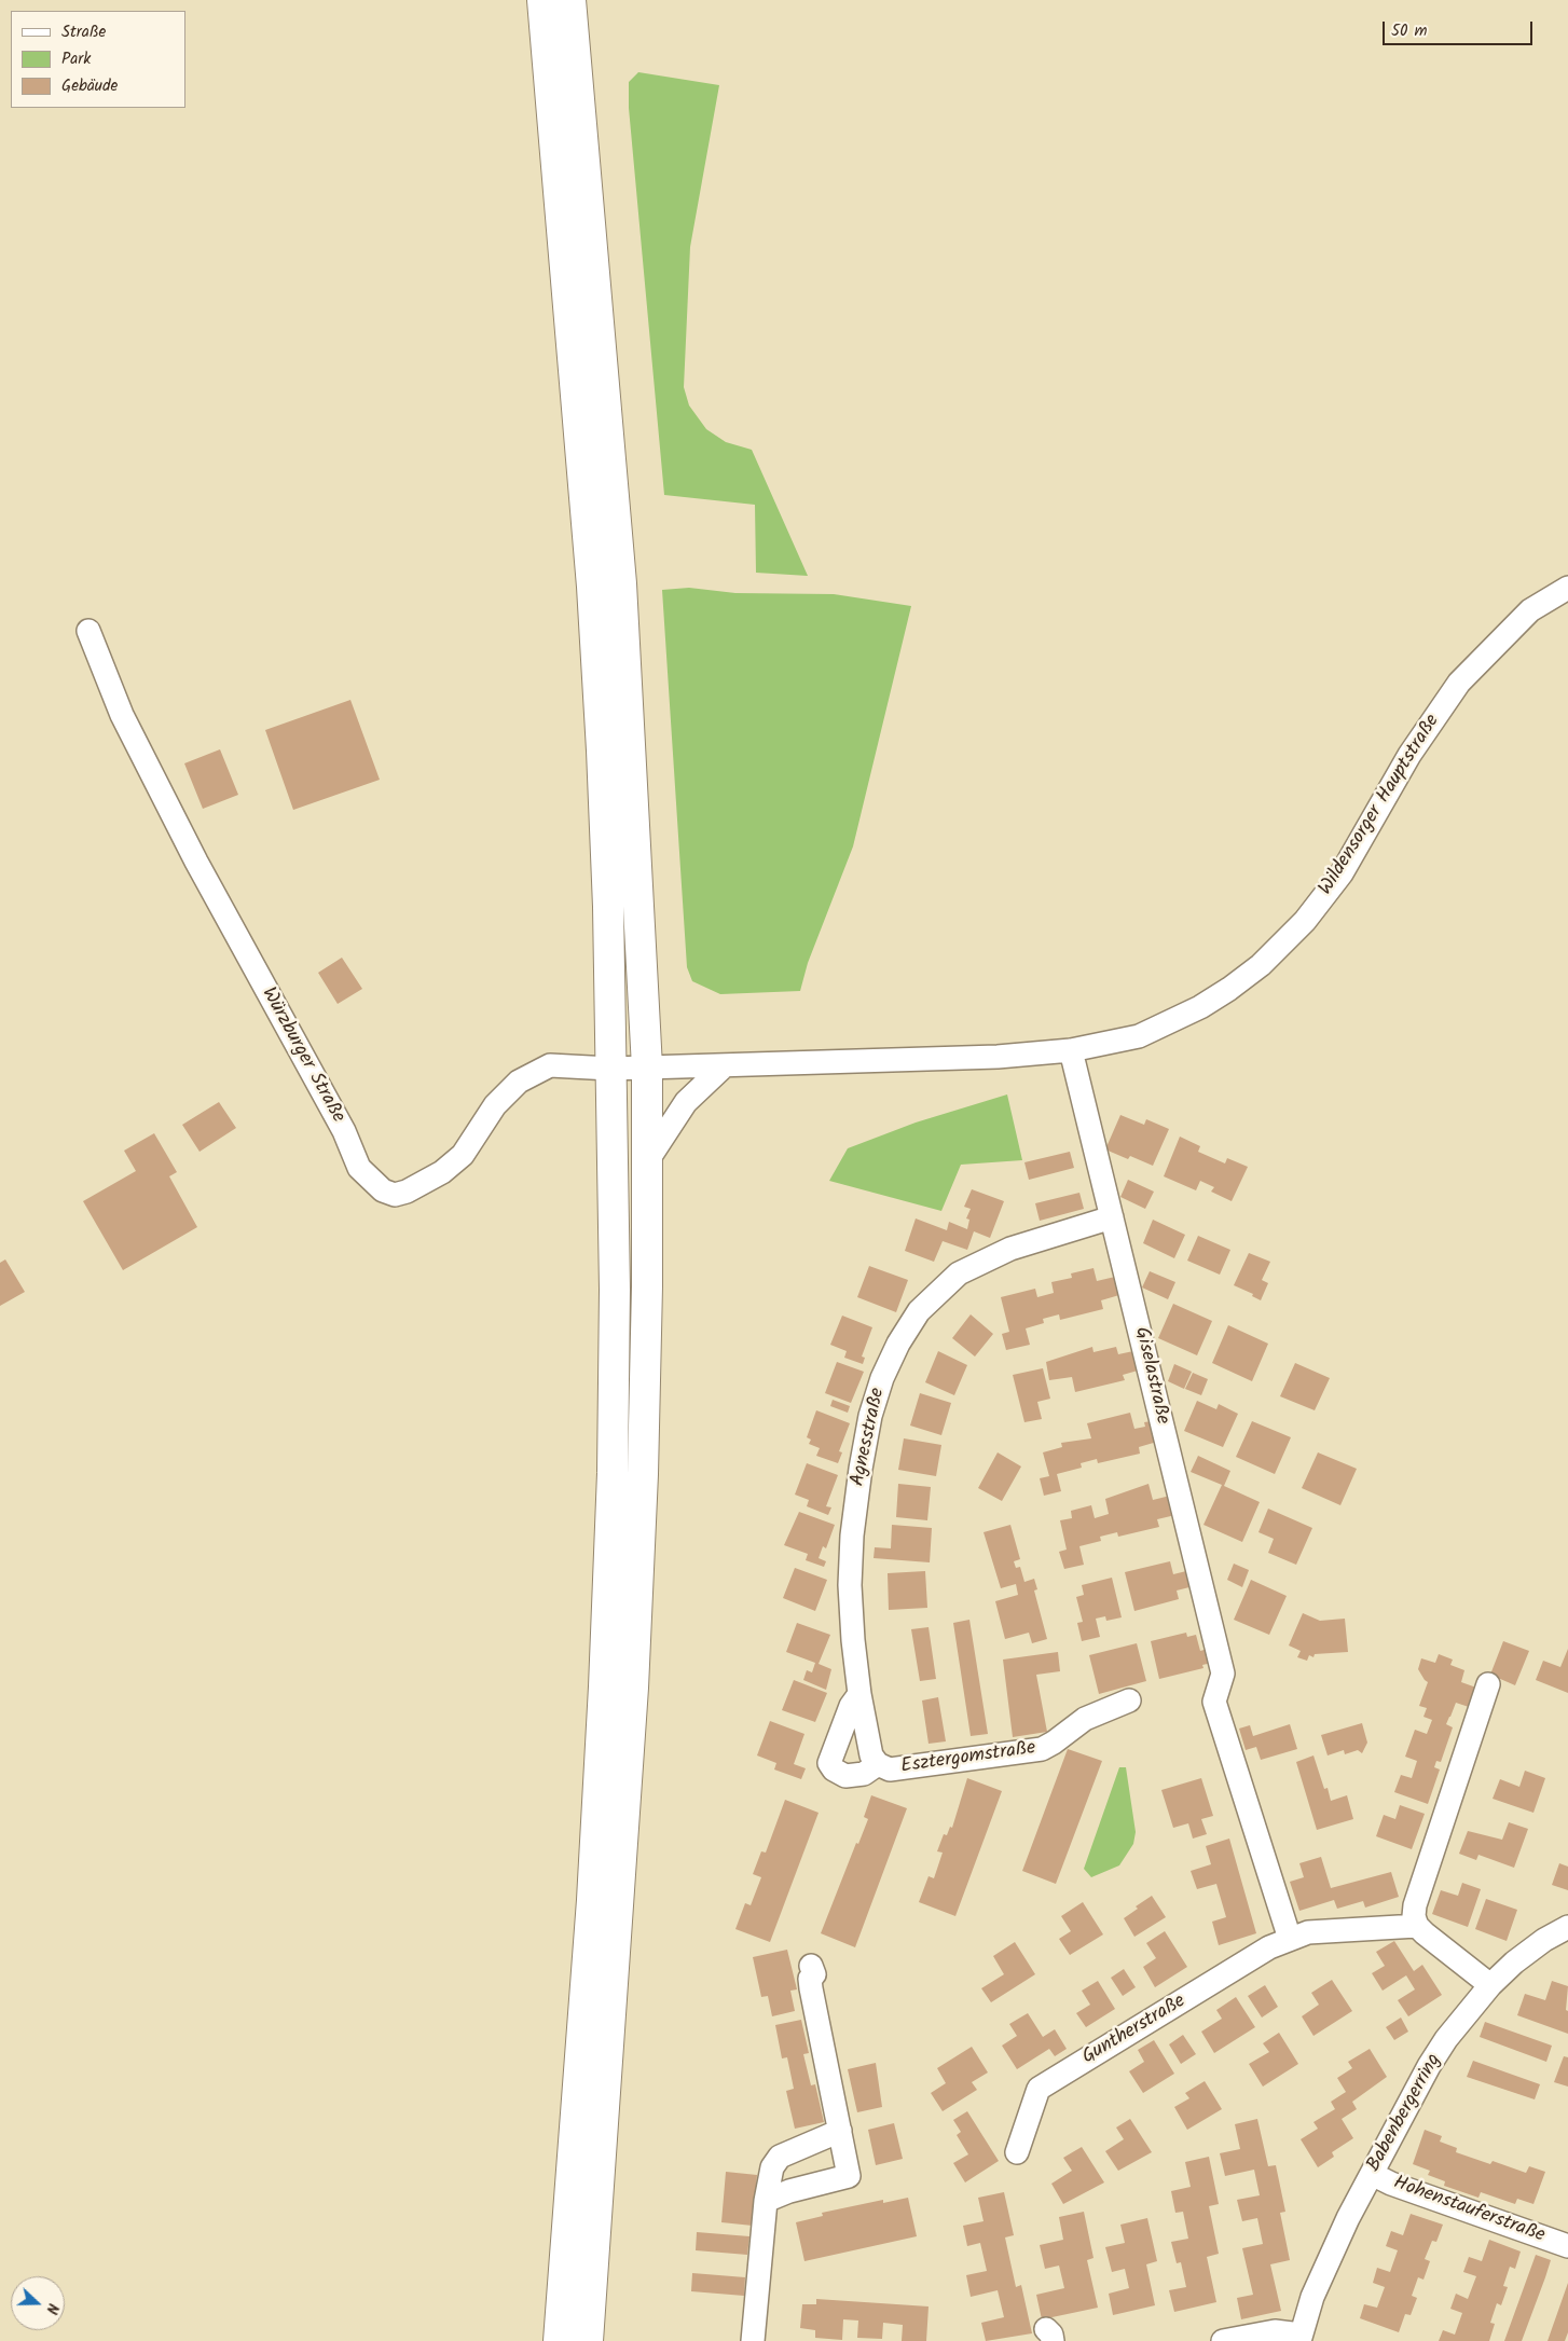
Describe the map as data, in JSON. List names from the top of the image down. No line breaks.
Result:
{"streets":{"street":["Wildensorger Hauptstraße","Würzburger Straße","Giselastraße","Agnesstraße","Esztergomstraße","Guntherstraße","Babenbergerring","Hohenstauferstraße"]},"crossings":[["Wildensorger Hauptstraße","Giselastraße"],["Giselastraße","Agnesstraße"],["Giselastraße","Guntherstraße"],["Agnesstraße","Esztergomstraße"],["Babenbergerring","Hohenstauferstraße"]],"legend":["Straße","Park","Gebäude"],"scale_bar":"50 m","north":"right"}
